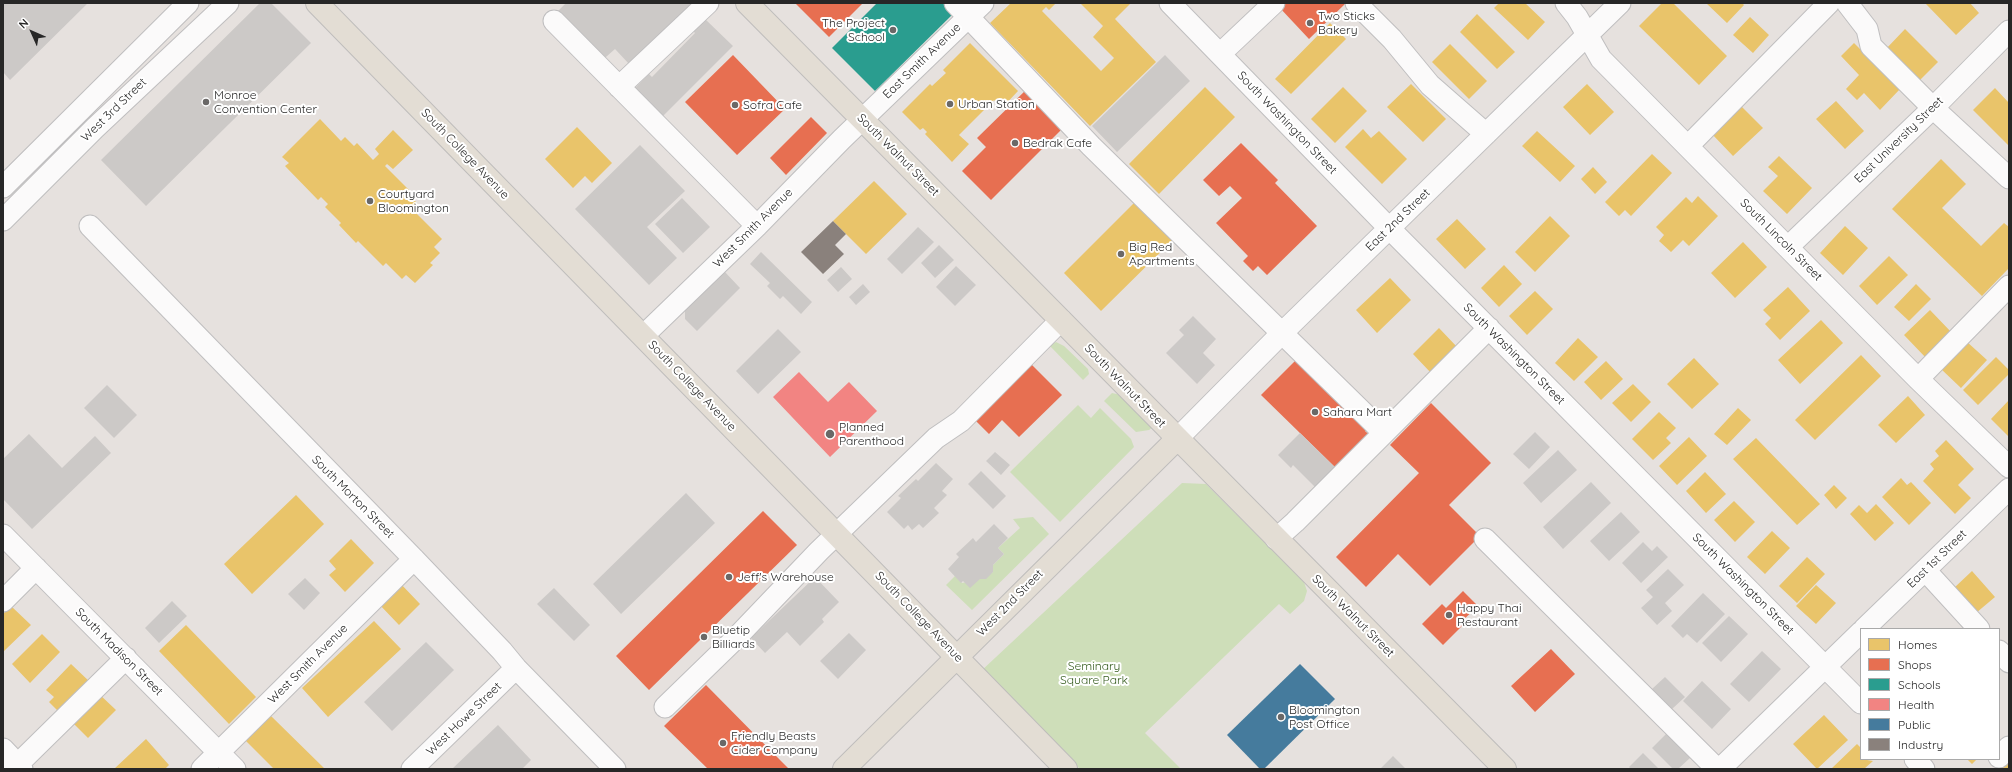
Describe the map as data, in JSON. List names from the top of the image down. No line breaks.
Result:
{"streets":{"main road":["South College Avenue","South Walnut Street","West 2nd Street"],"street":["East Smith Avenue","West 3rd Street","South Washington Street","East University Street","East 2nd Street","West Smith Avenue","South Lincoln Street","South Morton Street","East 1st Street","South Madison Street","West Howe Street"]},"crossings":[["East Smith Avenue","South Walnut Street"],["East Smith Avenue","West Smith Avenue"],["South Washington Street","East 2nd Street"],["East University Street","South Lincoln Street"],["South College Avenue","West Smith Avenue"],["South College Avenue","West 2nd Street"],["South Walnut Street","East 2nd Street"],["South Walnut Street","West Smith Avenue"],["South Walnut Street","West 2nd Street"],["East 2nd Street","South Lincoln Street"],["East 2nd Street","West 2nd Street"],["West Smith Avenue","South Morton Street"],["West Smith Avenue","South Madison Street"],["South Morton Street","West Howe Street"]],"parks":["Seminary Square Park"],"places":["Two Sticks Bakery","The Project School","Monroe Convention Center","Urban Station","Sofra Cafe","Bedrak Cafe","Courtyard Bloomington","Big Red Apartments","Sahara Mart","Planned Parenthood","Jeff's Warehouse","Happy Thai Restaurant","Bluetip Billiards","Bloomington Post Office","Friendly Beasts Cider Company"],"legend":["Homes","Shops","Schools","Health","Public","Industry"],"north":"top left"}
